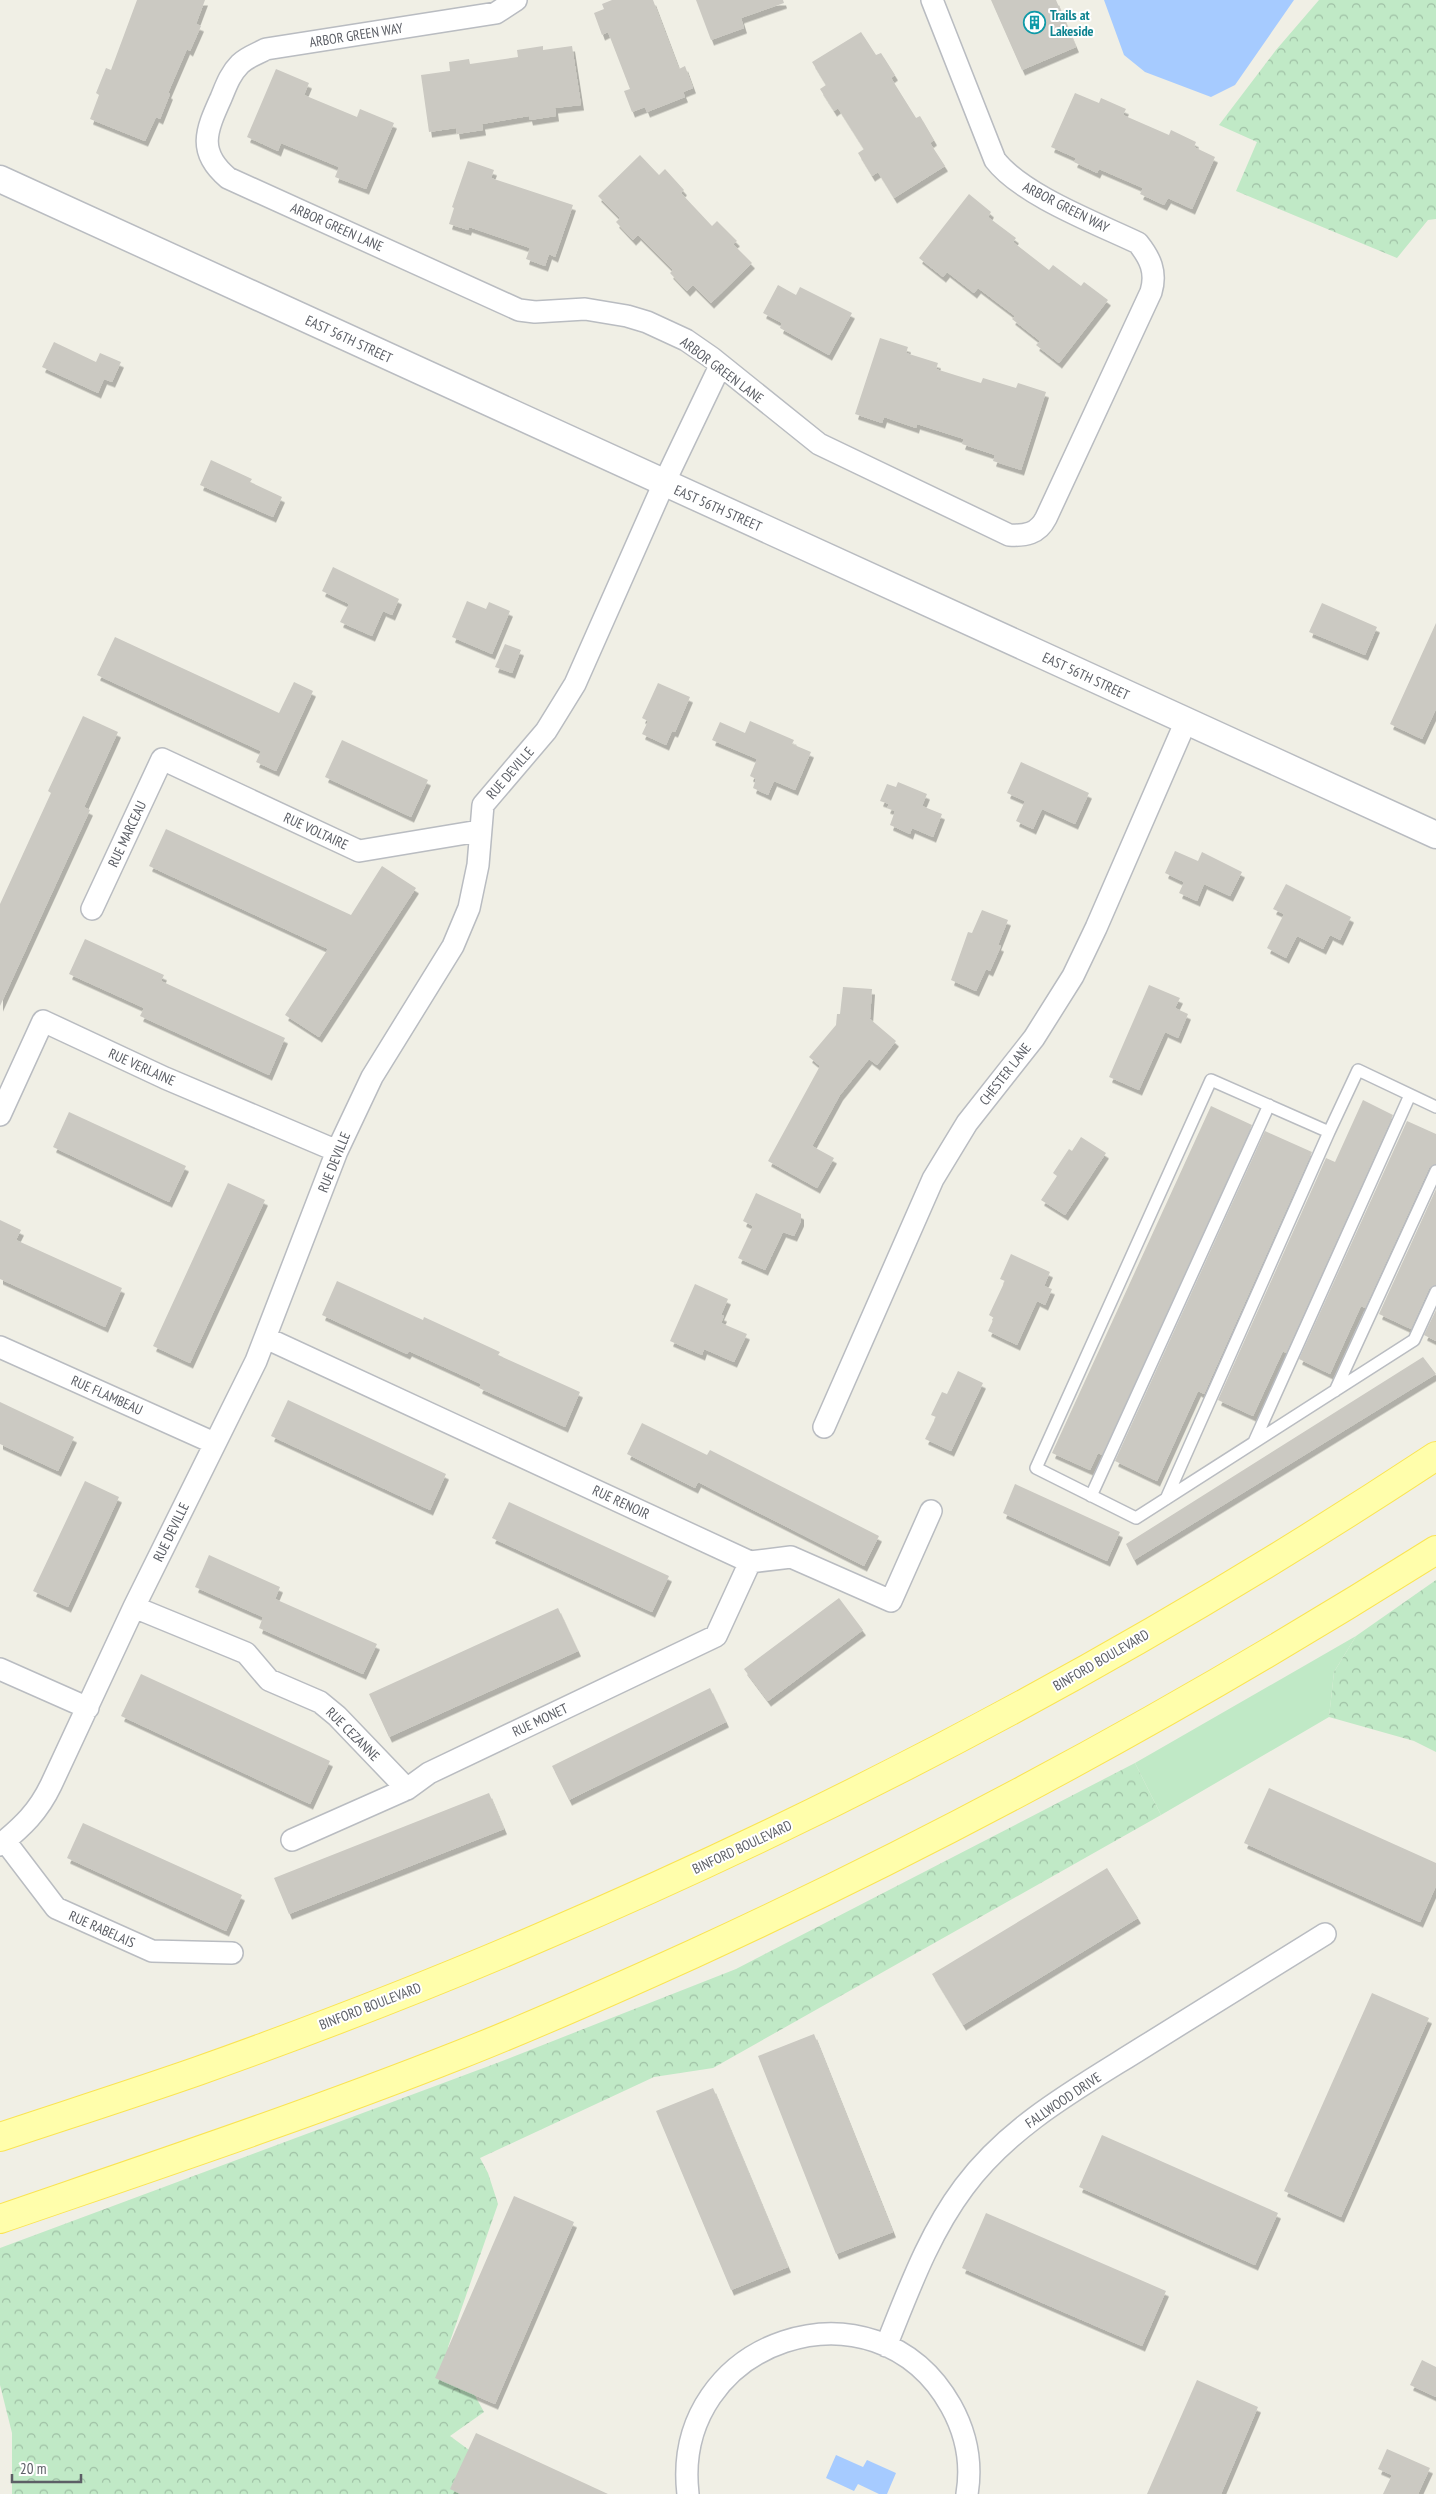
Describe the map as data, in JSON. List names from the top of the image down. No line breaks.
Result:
{"streets":{"main road":["BINFORD BOULEVARD"],"street":["ARBOR GREEN WAY","ARBOR GREEN LANE","EAST 56TH STREET","RUE DEVILLE","RUE VOLTAIRE","RUE MARCEAU","RUE VERLAINE","CHESTER LANE","RUE FLAMBEAU","RUE RENOIR","RUE MONET","RUE CEZANNE","RUE RABELAIS","FALLWOOD DRIVE"]},"crossings":[["ARBOR GREEN WAY","ARBOR GREEN LANE"],["ARBOR GREEN LANE","RUE DEVILLE"],["EAST 56TH STREET","RUE DEVILLE"],["EAST 56TH STREET","CHESTER LANE"],["RUE DEVILLE","RUE VOLTAIRE"],["RUE DEVILLE","RUE VERLAINE"],["RUE DEVILLE","RUE FLAMBEAU"],["RUE DEVILLE","RUE RENOIR"],["RUE DEVILLE","RUE CEZANNE"],["RUE DEVILLE","RUE RABELAIS"],["RUE VOLTAIRE","RUE MARCEAU"],["RUE RENOIR","RUE MONET"],["RUE MONET","RUE CEZANNE"]],"places":{"building":["Trails at Lakeside"]},"scale_bar":"20 m"}
